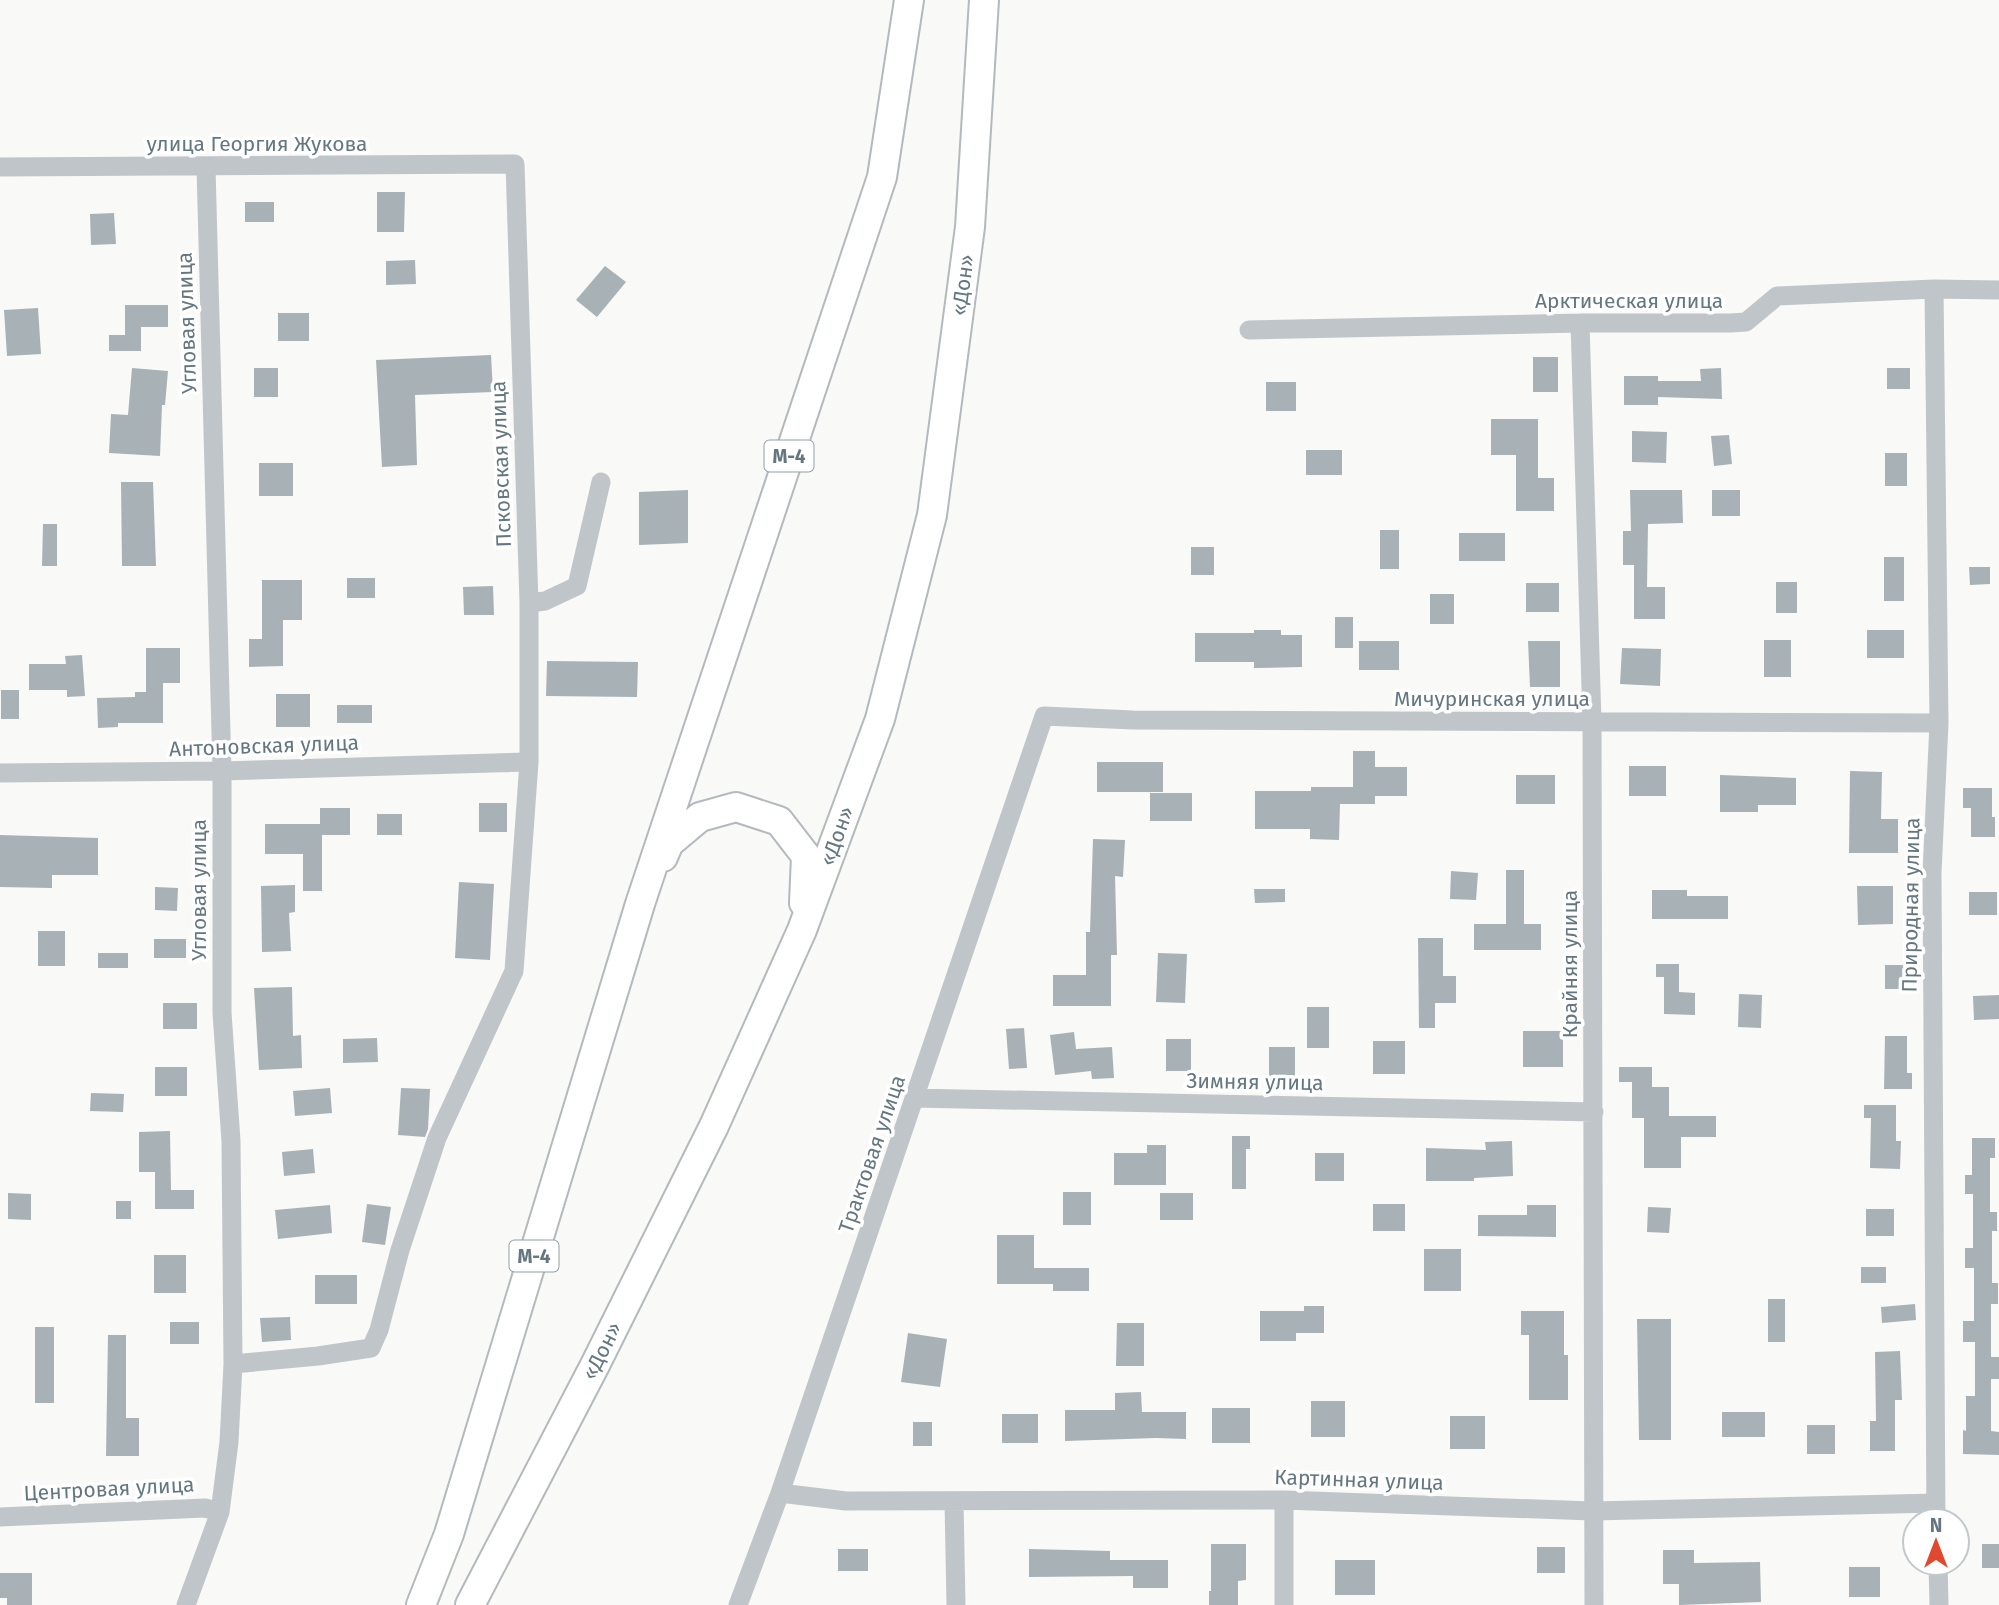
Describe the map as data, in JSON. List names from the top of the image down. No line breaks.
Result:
{"streets":{"highway":["«Дон»","М-4"],"street":["улица Георгия Жукова","Арктическая улица","Угловая улица","Псковская улица","Мичуринская улица","Антоновская улица","Природная улица","Крайняя улица","Зимняя улица","Трактовая улица","Картинная улица","Центровая улица"]},"crossings":[["улица Георгия Жукова","Угловая улица"],["улица Георгия Жукова","Псковская улица"],["«Дон»","М-4"],["Арктическая улица","Природная улица"],["Арктическая улица","Крайняя улица"],["Угловая улица","Псковская улица"],["Угловая улица","Антоновская улица"],["Угловая улица","Центровая улица"],["Псковская улица","Антоновская улица"],["Мичуринская улица","Природная улица"],["Мичуринская улица","Крайняя улица"],["Мичуринская улица","Трактовая улица"],["Крайняя улица","Зимняя улица"],["Крайняя улица","Картинная улица"],["Зимняя улица","Трактовая улица"],["Трактовая улица","Картинная улица"]],"north":"top"}
